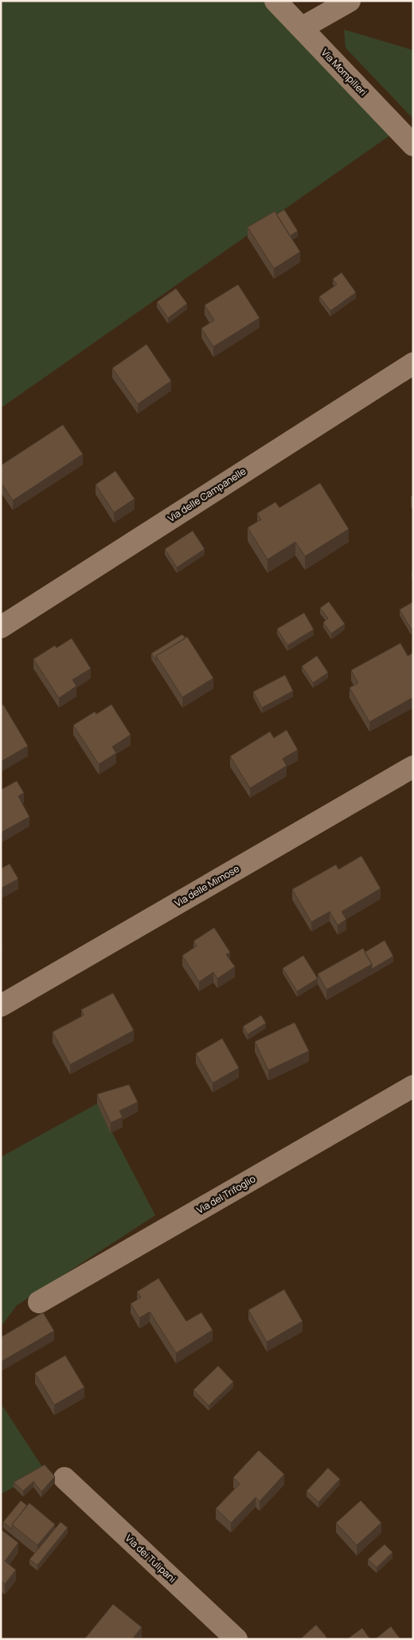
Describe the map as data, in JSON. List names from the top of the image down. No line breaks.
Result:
{"streets":{"street":["Via Mompilieri","Via delle Campanelle","Via delle Mimose","Via del Trifoglio","Via dei Tulipani"]}}
